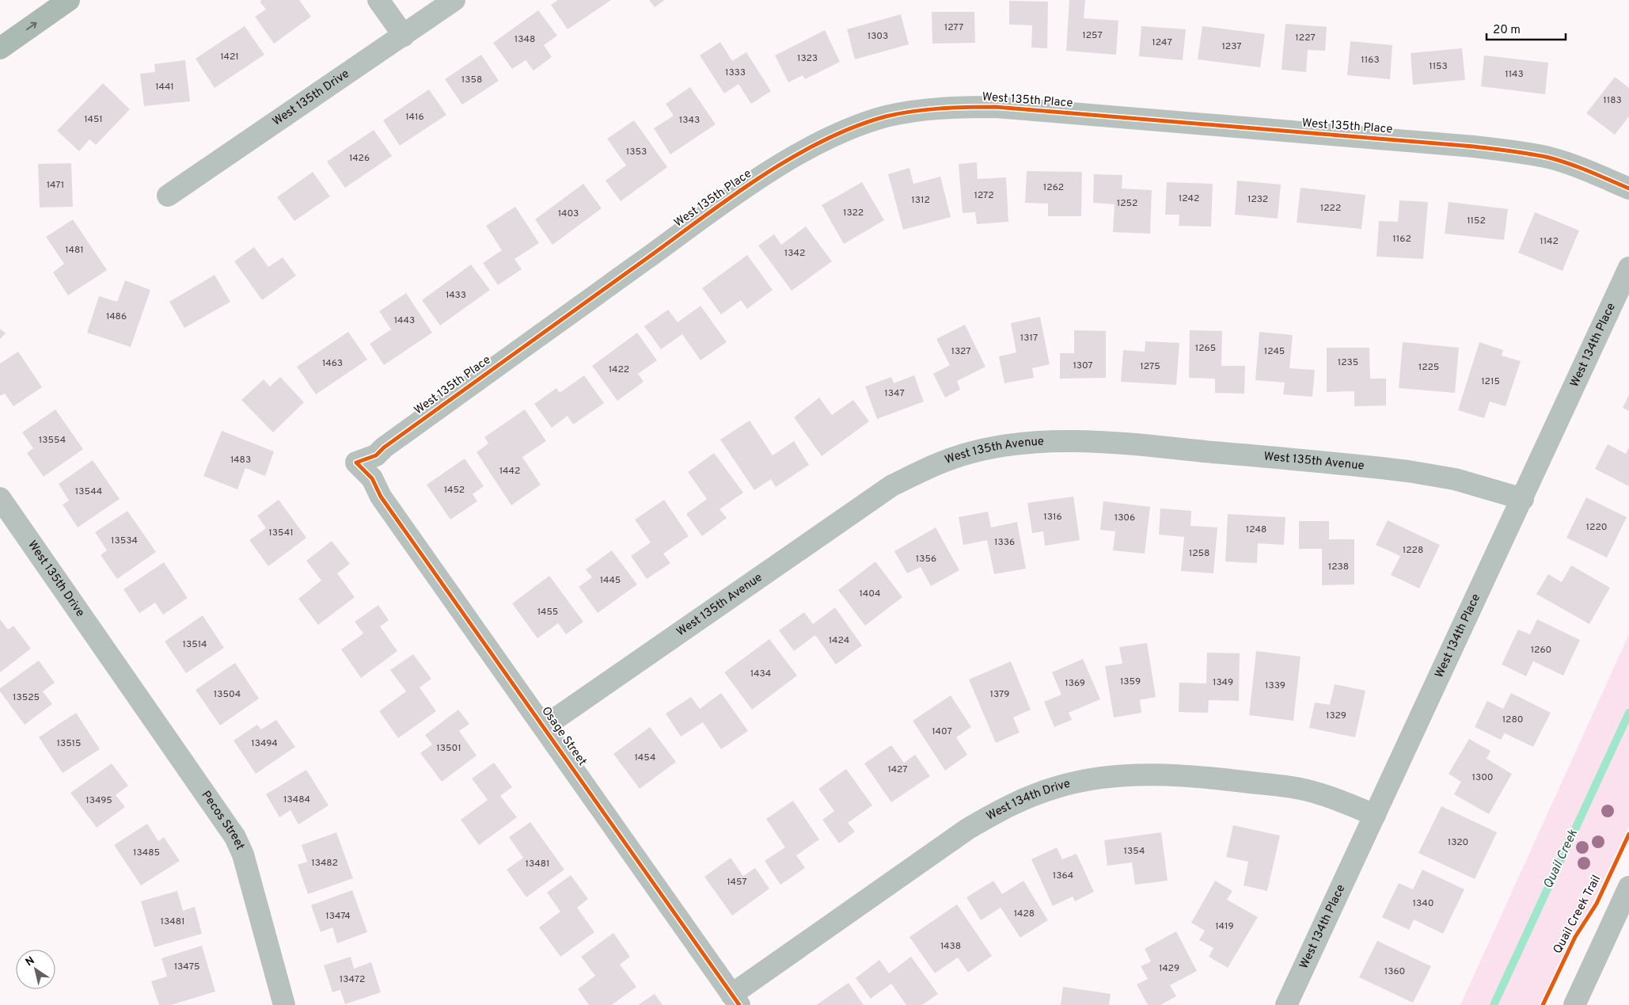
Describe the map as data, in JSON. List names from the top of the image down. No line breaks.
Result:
{"streets":{"street":["West 135th Drive","West 135th Place","West 134th Place","West 135th Avenue","Osage Street","West 134th Drive","Pecos Street"],"cycle path":["Quail Creek Trail"]},"crossings":[["West 135th Drive","Pecos Street"],["West 135th Place","Osage Street"],["West 134th Place","West 135th Avenue"],["West 134th Place","West 134th Drive"],["West 135th Avenue","Osage Street"],["Osage Street","West 134th Drive"]],"water":["Quail Creek"],"house_numbers":["1277","1257","1303","1227","1348","1247","1237","1421","1323","1163","1153","1333","1143","1358","1441","1183","1416","1451","1343","1353","1426","1471","1262","1272","1242","1232","1312","1252","1222","1322","1403","1152","1162","1142","1481","1342","1433","1486","1443","1317","1265","1327","1245","1235","1463","1307","1275","1225","1422","1215","1347","13554","1483","1442","1452","13544","1316","1306","1220","1248","13541","13534","1336","1228","1258","1356","1238","1445","1404","1455","1424","13514","1260","1434","1359","1349","1369","1339","13504","1379","13525","1329","1280","1407","13515","13494","13501","1454","1427","1300","13484","13495","1320","1354","13485","13482","13481","1364","1457","1340","1428","13474","13481","1419","1438","13475","1429","1360","13472"],"scale_bar":"20 m","north":"top left"}
